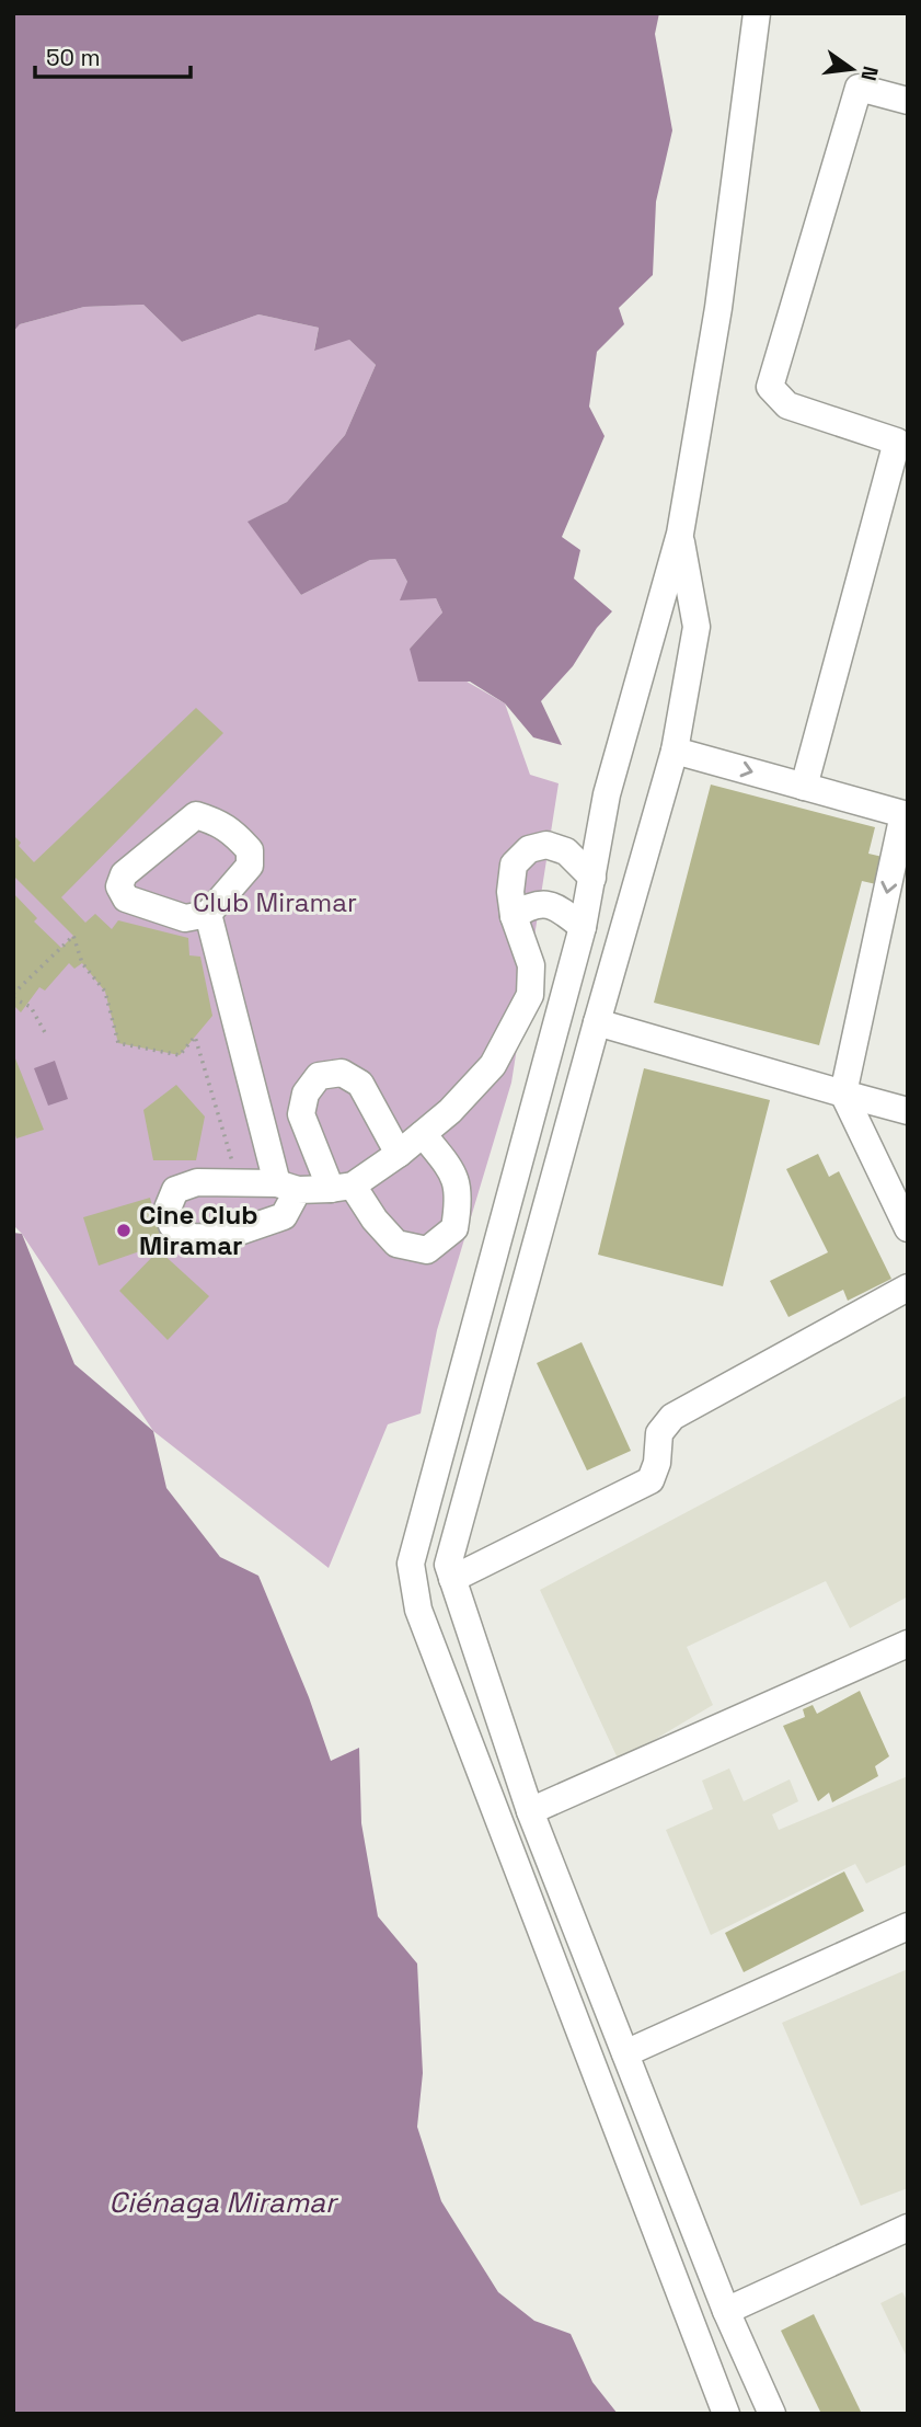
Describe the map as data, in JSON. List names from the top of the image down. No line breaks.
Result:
{"water":["Ciénaga Miramar"],"parks":["Club Miramar"],"places":["Cine Club Miramar"],"scale_bar":"50 m","north":"right"}
